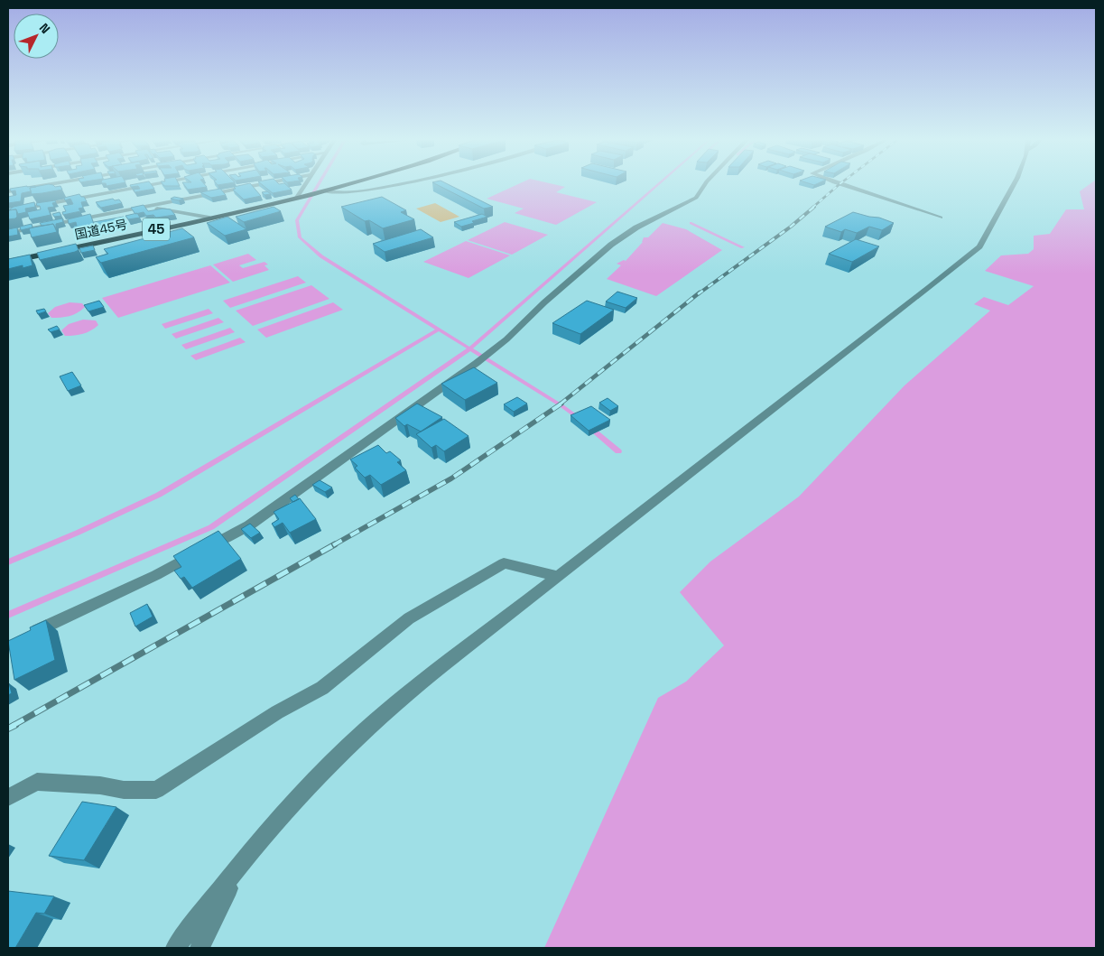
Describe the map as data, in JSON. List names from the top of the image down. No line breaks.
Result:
{"streets":{"highway":["国道45号","45"]},"north":"top right"}
